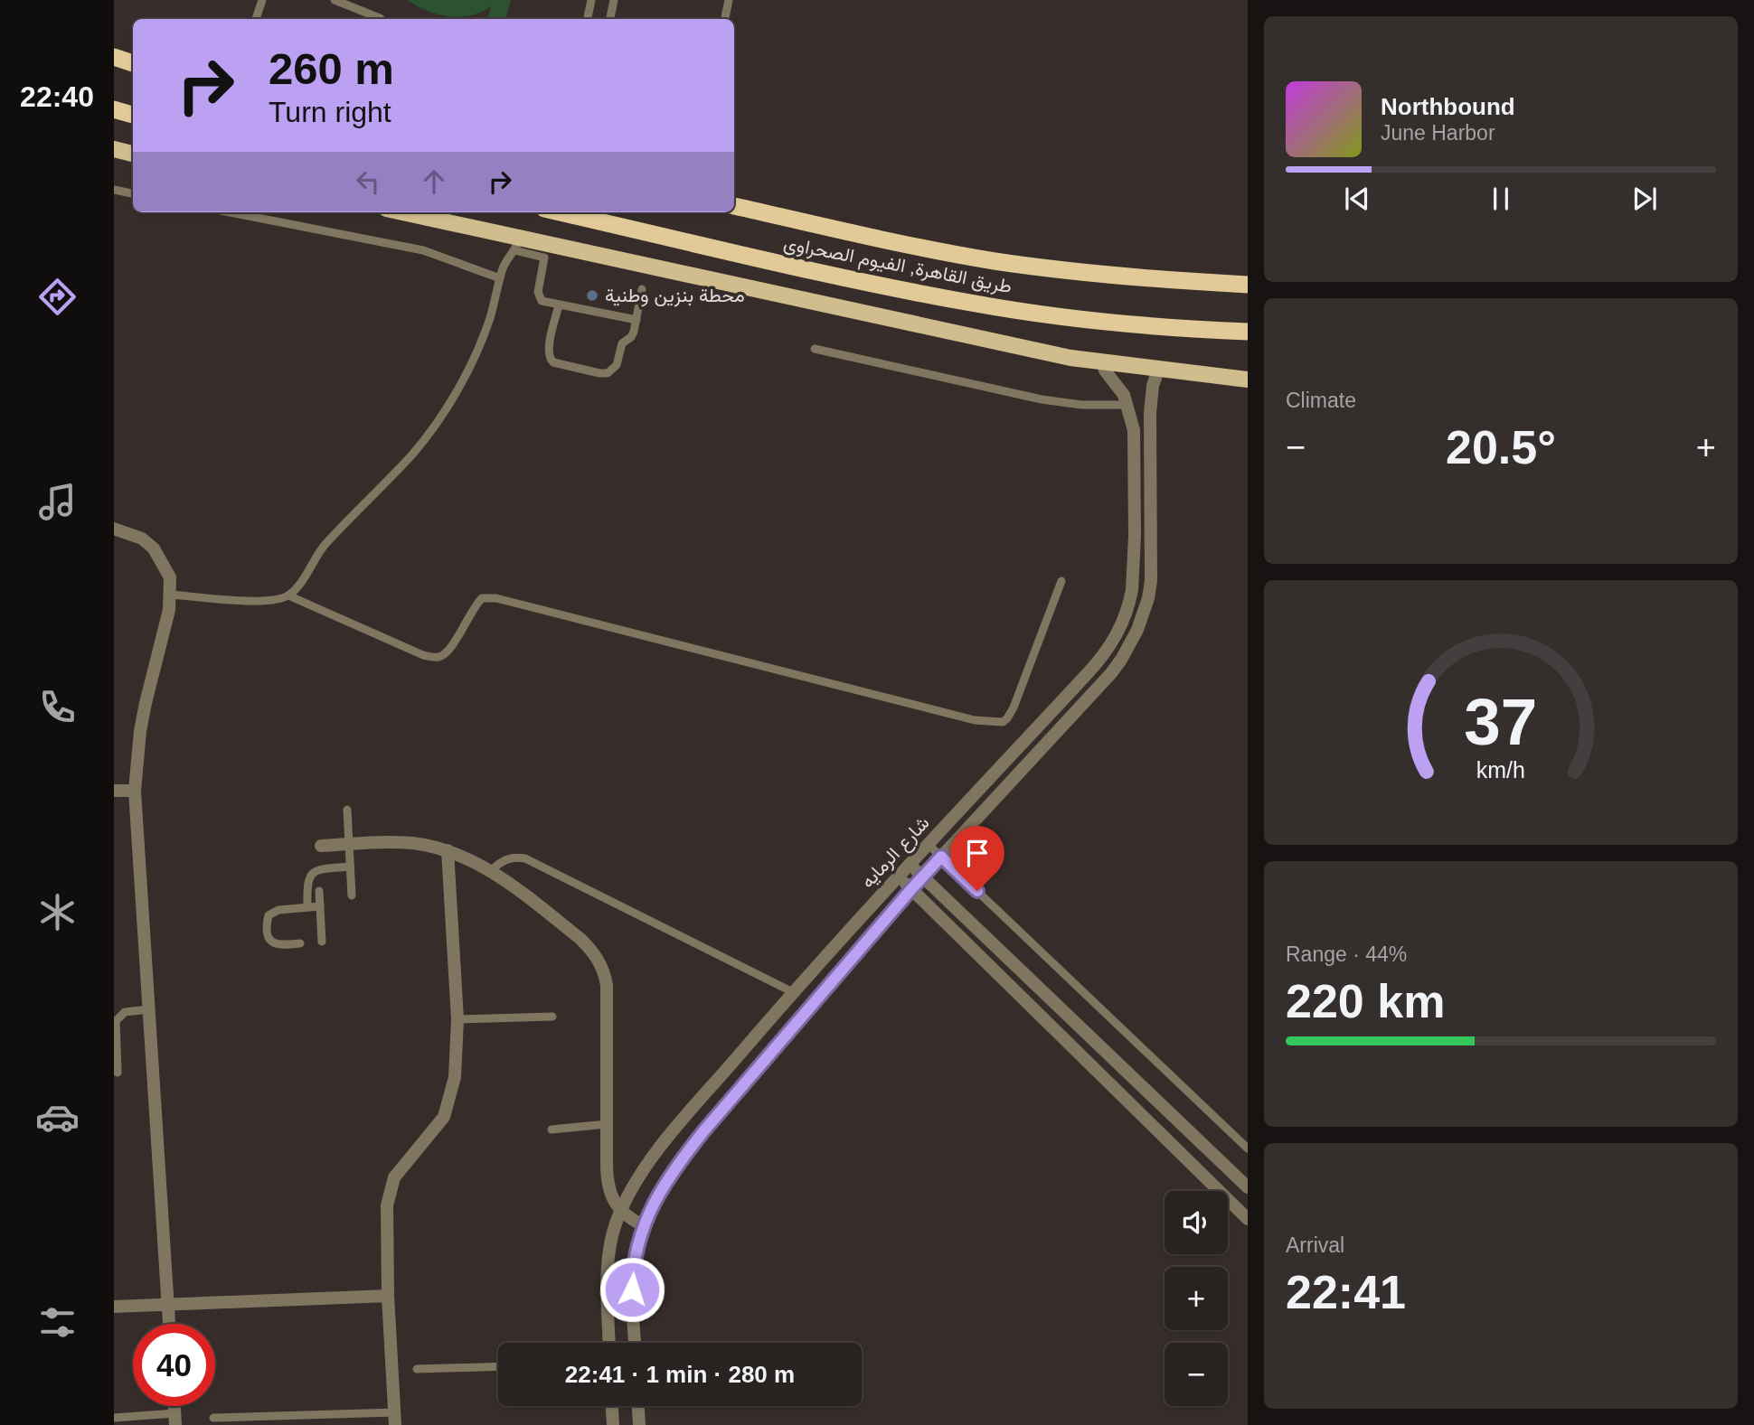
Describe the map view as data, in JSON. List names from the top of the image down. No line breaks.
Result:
{"streets":{"highway":["طريق القاهرة, الفيوم الصحراوى"],"street":["شارع الرمايه"]},"places":["محطة بنزين وطنية"],"page":{"tabs":"22:40","turn":["260 m","Turn right"],"song":["Northbound","June Harbor"],"tile":["Climate",["Range · 44%","220 km"],["Arrival","22:41"]],"heat":["−","20.5°","+"],"map_buttons":["+","−"],"limit":"40","trip":"22:41 · 1 min · 280 m","gauge":["37","km/h"]}}
